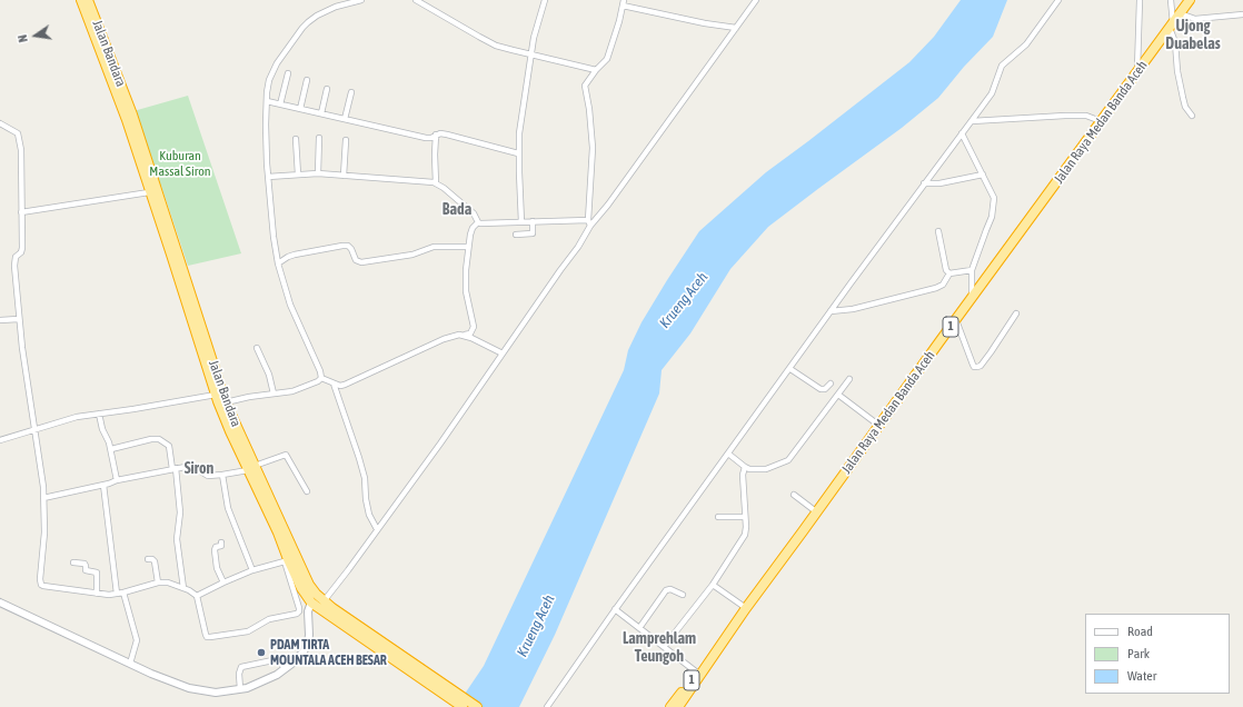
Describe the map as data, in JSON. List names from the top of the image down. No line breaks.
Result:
{"streets":{"highway":["Jalan Bandara","Jalan Raya Medan Banda Aceh","1"]},"districts":["Ujong Duabelas","Bada","Siron","Lamprehlam Teungoh"],"water":["Krueng Aceh"],"parks":["Kuburan Massal Siron"],"places":["PDAM TIRTA MOUNTALA ACEH BESAR"],"legend":["Road","Park","Water"],"north":"left"}
